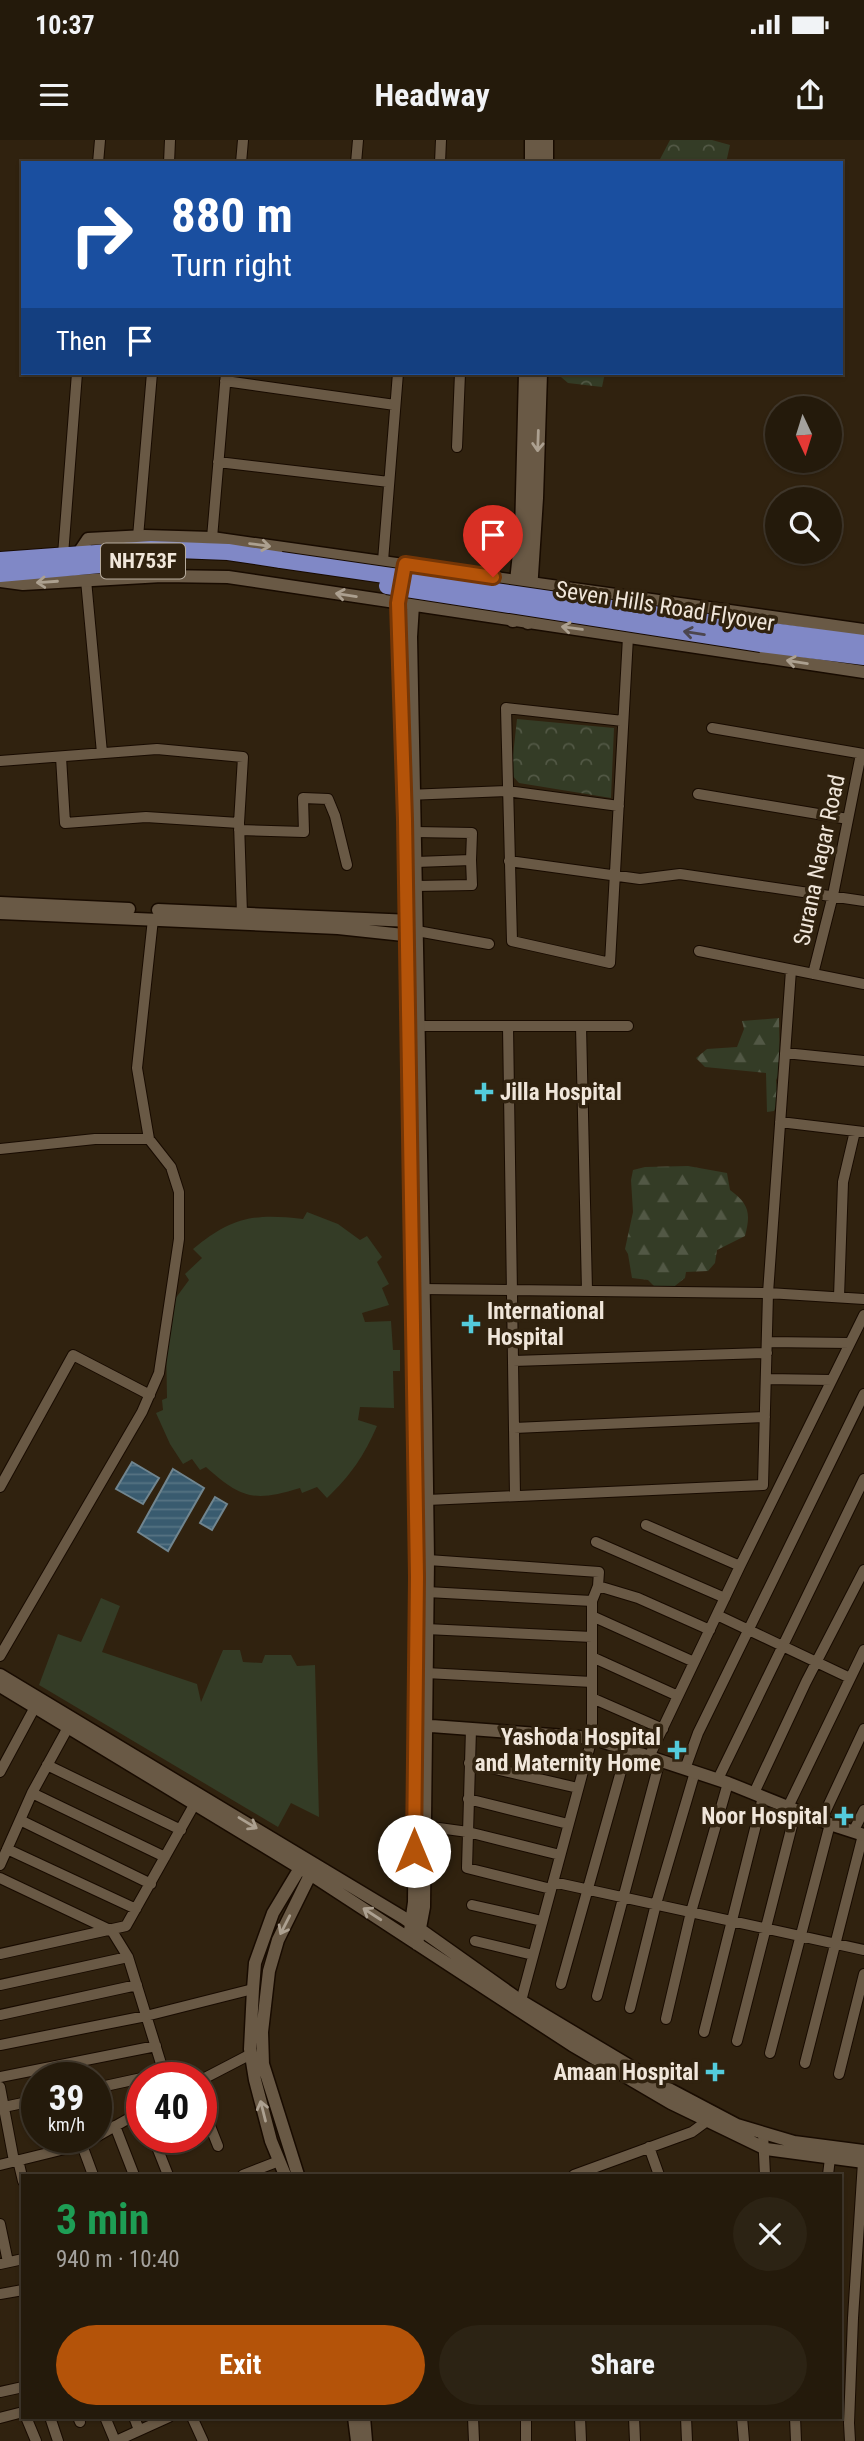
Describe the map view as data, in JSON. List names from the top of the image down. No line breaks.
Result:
{"streets":{"highway":["NH753F","Seven Hills Road Flyover"],"street":["Surana Nagar Road"]},"crossings":[["NH753F","Seven Hills Road Flyover"]],"places":{"health":["Jilla Hospital","International Hospital","Yashoda Hospital and Maternity Home","Noor Hospital","Amaan Hospital"]},"north":"bottom","page":{"status":"10:37","header":"Headway","turn":["880 m","Turn right"],"then":"Then","speed":"39 km/h","limit":"40","heading":["3 min","940 m · 10:40"],"buttons":["Exit","Share"]}}
